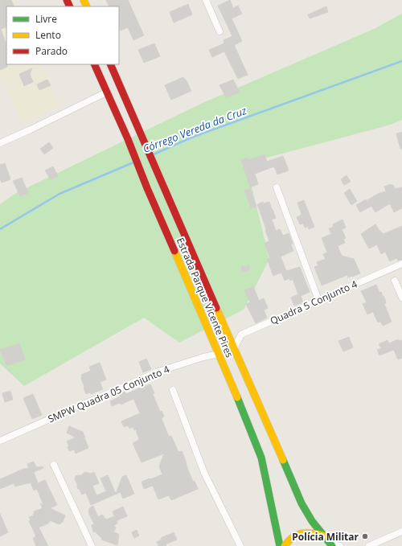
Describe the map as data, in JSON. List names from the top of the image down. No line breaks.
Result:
{"streets":{"main road":["Estrada Parque Vicente Pires"],"street":["Quadra 5 Conjunto 4","SMPW Quadra 05 Conjunto 4"]},"crossings":[["Estrada Parque Vicente Pires","Quadra 5 Conjunto 4"],["Estrada Parque Vicente Pires","SMPW Quadra 05 Conjunto 4"]],"water":["Córrego Vereda da Cruz"],"places":["Polícia Militar"],"legend":["Livre","Lento","Parado"]}
